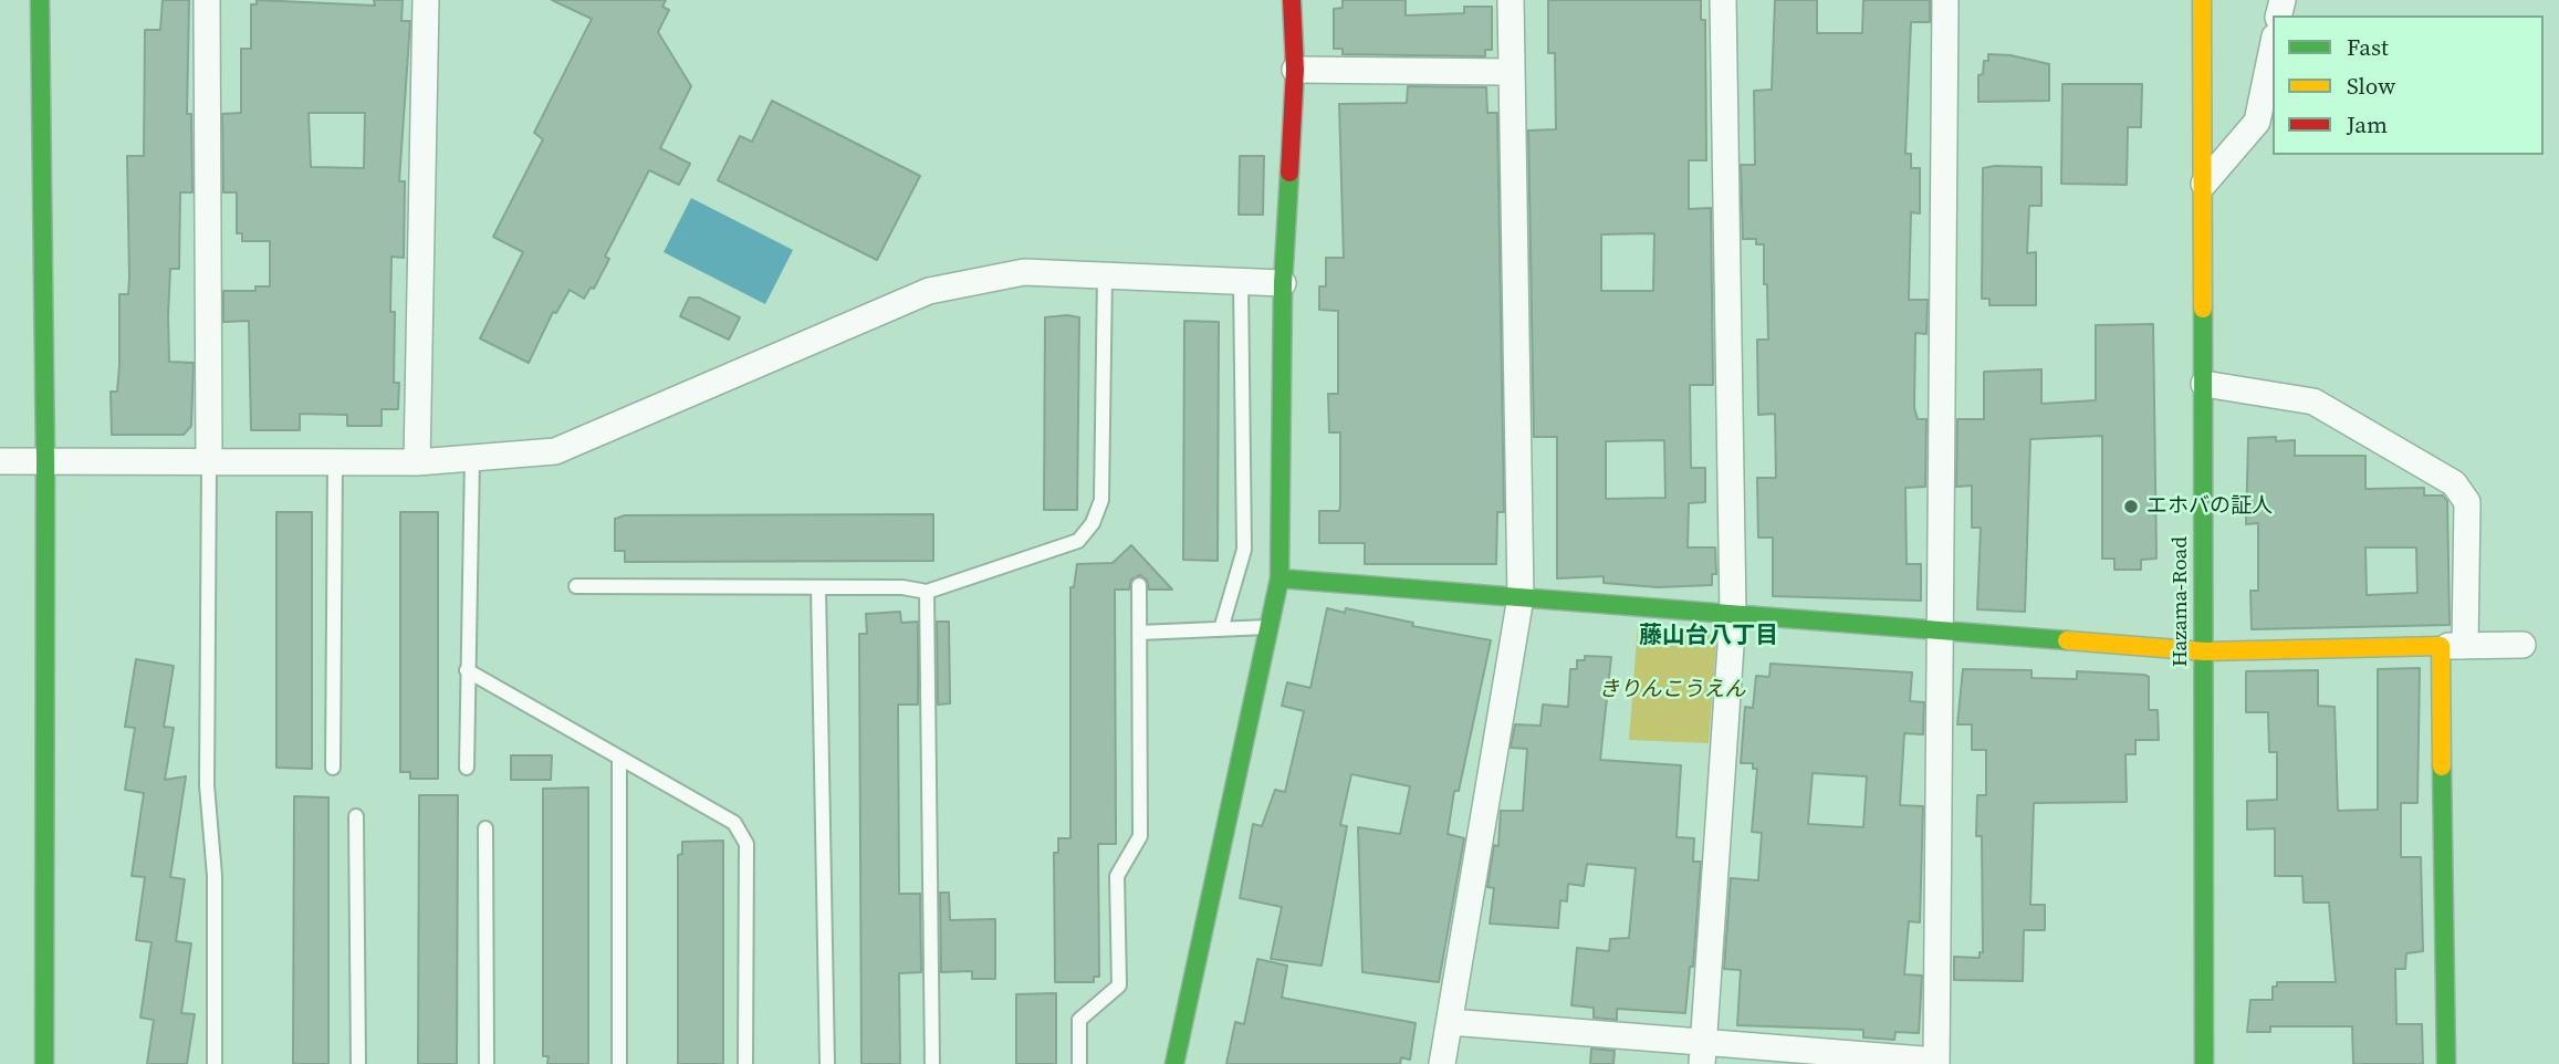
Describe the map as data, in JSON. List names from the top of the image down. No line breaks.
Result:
{"streets":{"street":["Hazama-Road"]},"districts":["藤山台八丁目"],"parks":["きりんこうえん"],"places":["エホバの証人"],"legend":["Fast","Slow","Jam"]}
